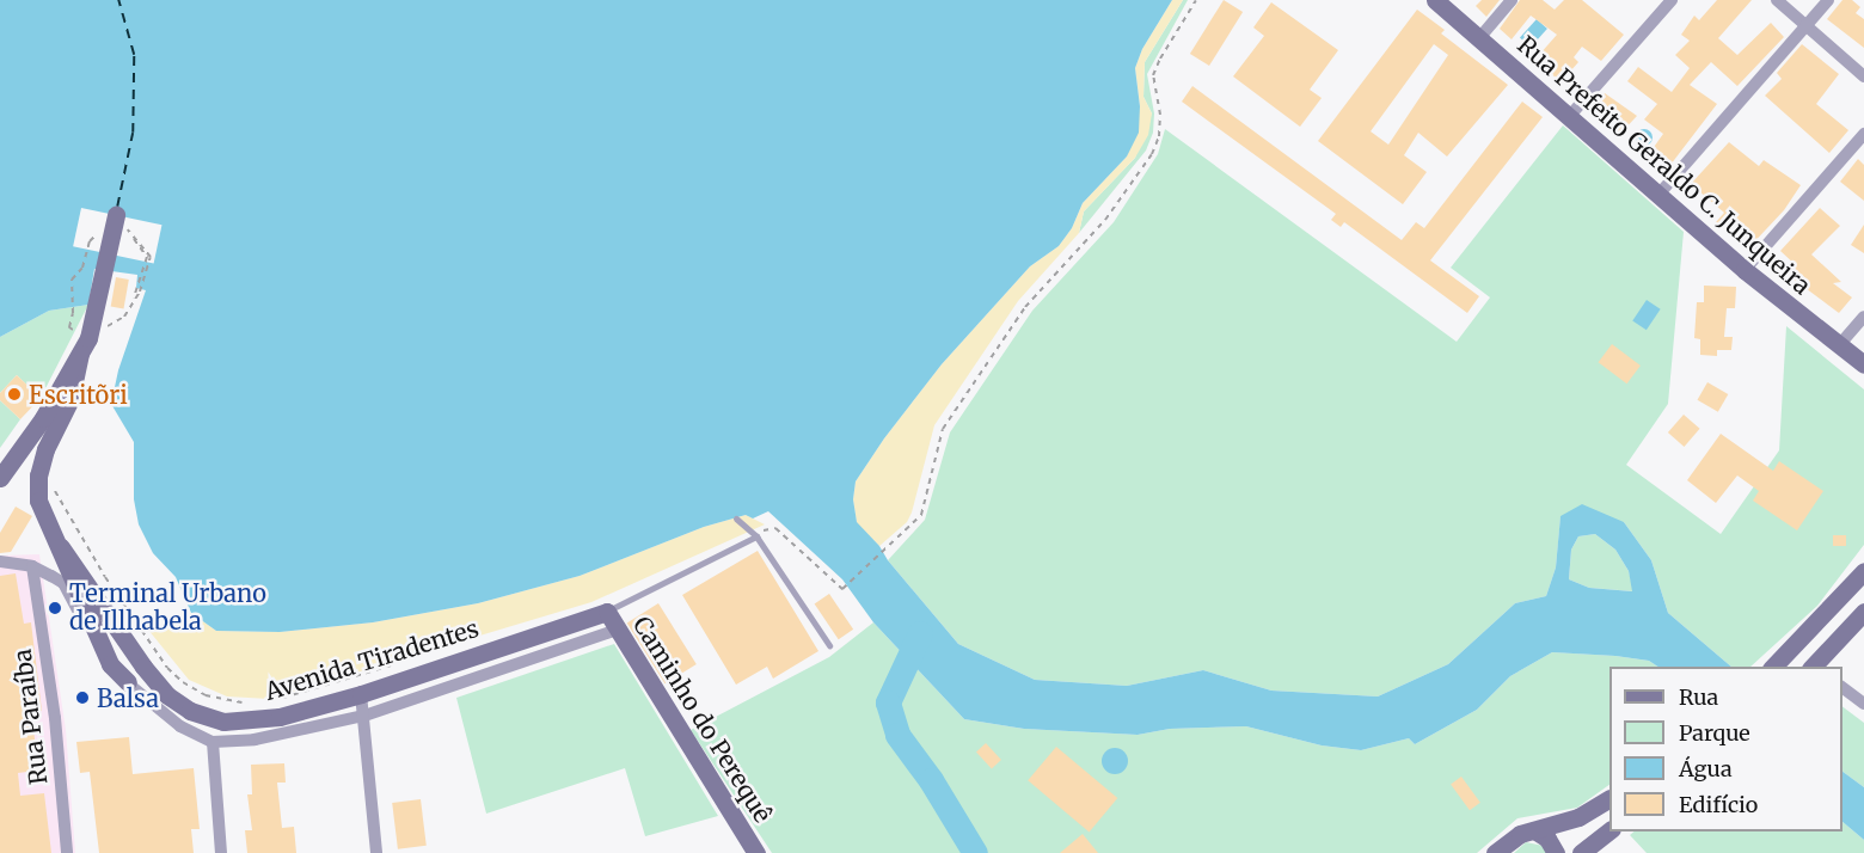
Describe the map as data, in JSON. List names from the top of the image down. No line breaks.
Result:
{"streets":{"main road":["Rua Prefeito Geraldo C. Junqueira","Avenida Tiradentes","Caminho do Perequê"],"street":["Rua Paraíba"]},"crossings":[["Avenida Tiradentes","Caminho do Perequê"]],"places":["Escritõri","Terminal Urbano de Illhabela","Balsa"],"legend":["Rua","Parque","Água","Edifício"]}
